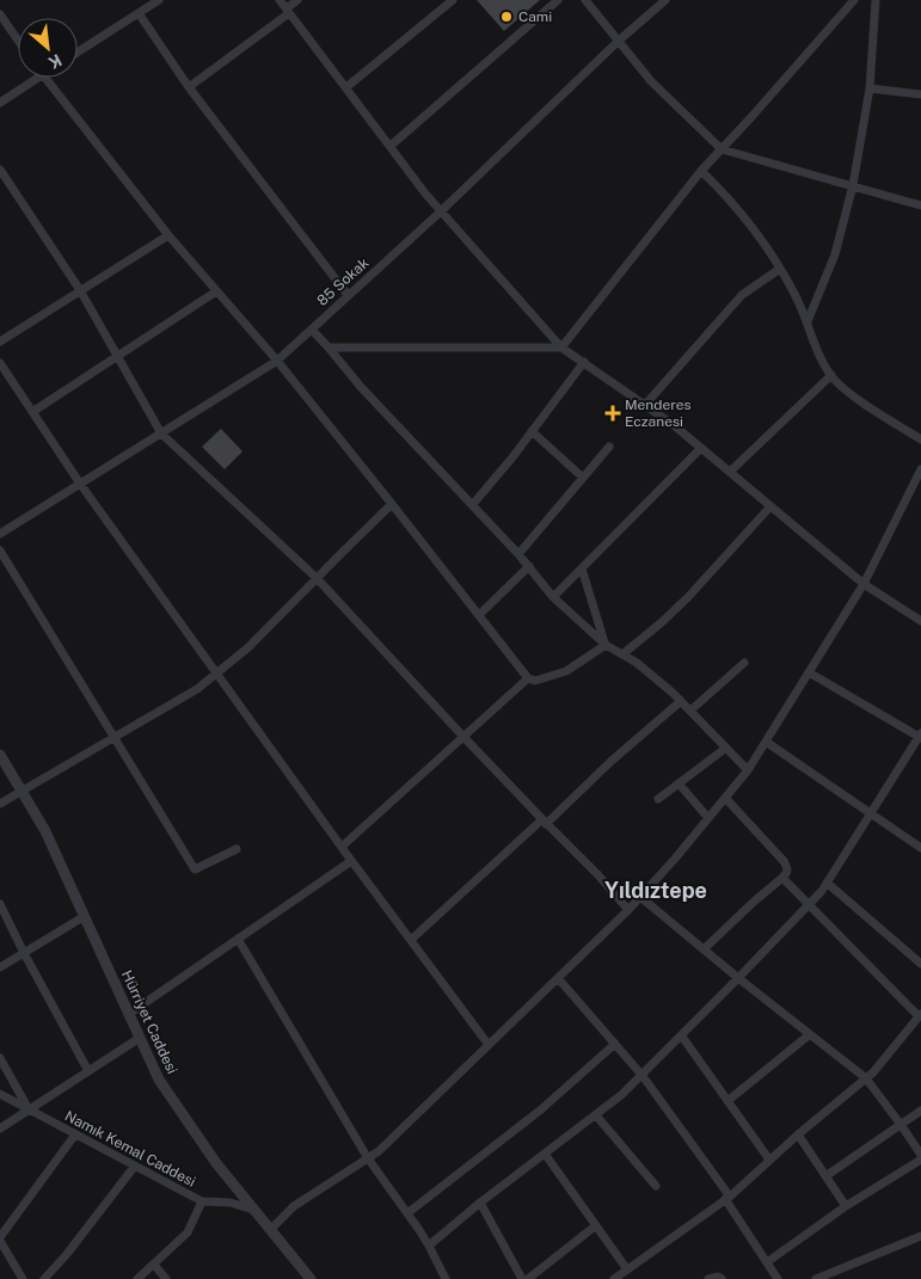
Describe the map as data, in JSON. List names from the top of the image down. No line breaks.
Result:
{"streets":{"street":["85 Sokak","Hürriyet Caddesi","Namık Kemal Caddesi"]},"crossings":[["Hürriyet Caddesi","Namık Kemal Caddesi"]],"districts":["Yıldıztepe"],"places":{"other":["Cami"],"health":["Menderes Eczanesi"]},"north":"bottom right"}
